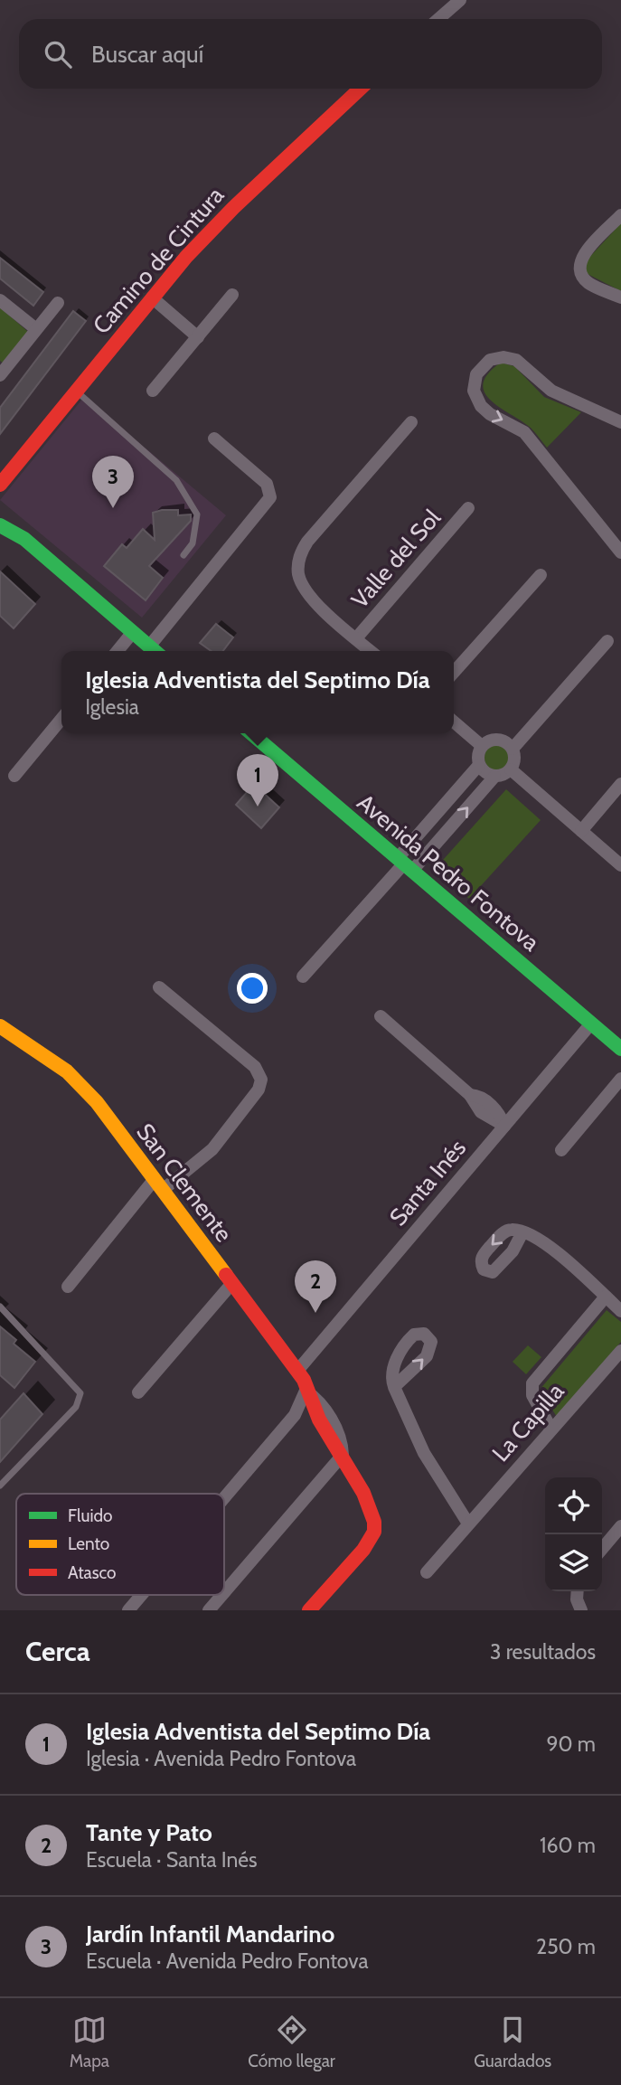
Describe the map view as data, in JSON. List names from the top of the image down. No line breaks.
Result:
{"streets":{"street":["Camino de Cintura","Valle del Sol","Avenida Pedro Fontova","San Clemente","Santa Inés","La Capilla"]},"crossings":[["Avenida Pedro Fontova","Santa Inés"],["San Clemente","Santa Inés"]],"legend":["Fluido","Lento","Atasco"],"page":{"search":"Buscar aquí","pins":["3","1","2"],"popup":["Iglesia Adventista del Septimo Día","Iglesia"],"heading":["Cerca","3 resultados"],"list":[{"mark":"1","name":"Iglesia Adventista del Septimo Día","note":"Iglesia · Avenida Pedro Fontova","value":"90 m"},{"mark":"2","name":"Tante y Pato","note":"Escuela · Santa Inés","value":"160 m"},{"mark":"3","name":"Jardín Infantil Mandarino","note":"Escuela · Avenida Pedro Fontova","value":"250 m"}],"nav":["Mapa","Cómo llegar","Guardados"]}}
